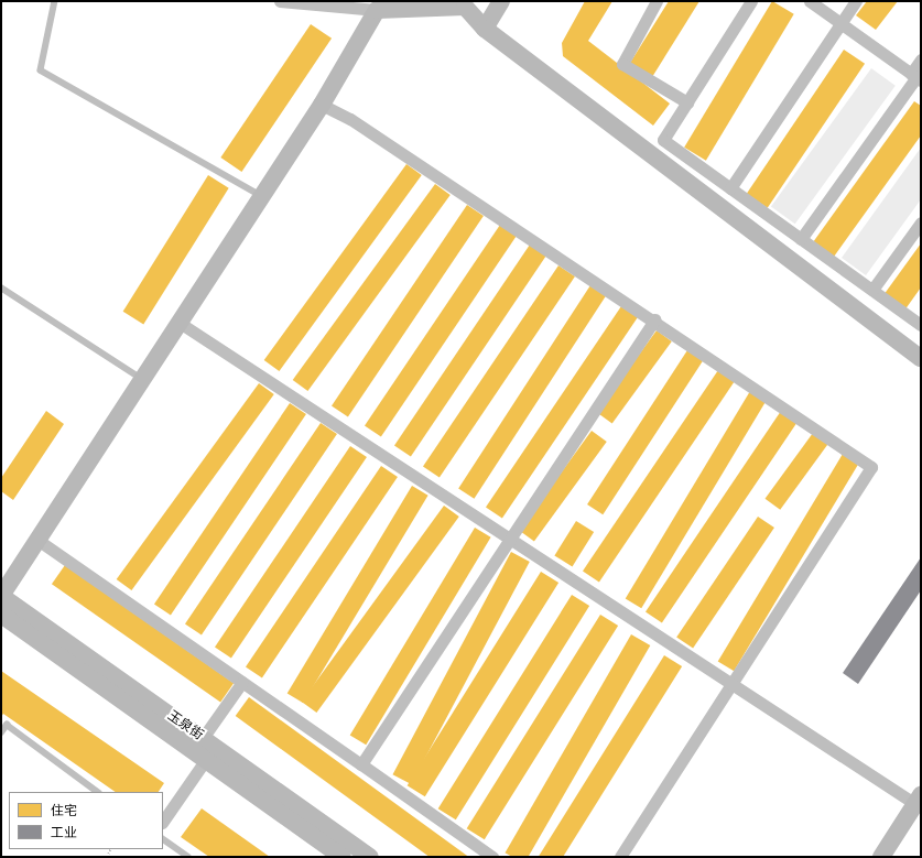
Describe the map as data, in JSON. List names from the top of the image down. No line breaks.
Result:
{"streets":{"street":["玉泉街"]},"legend":["住宅","工业"]}
